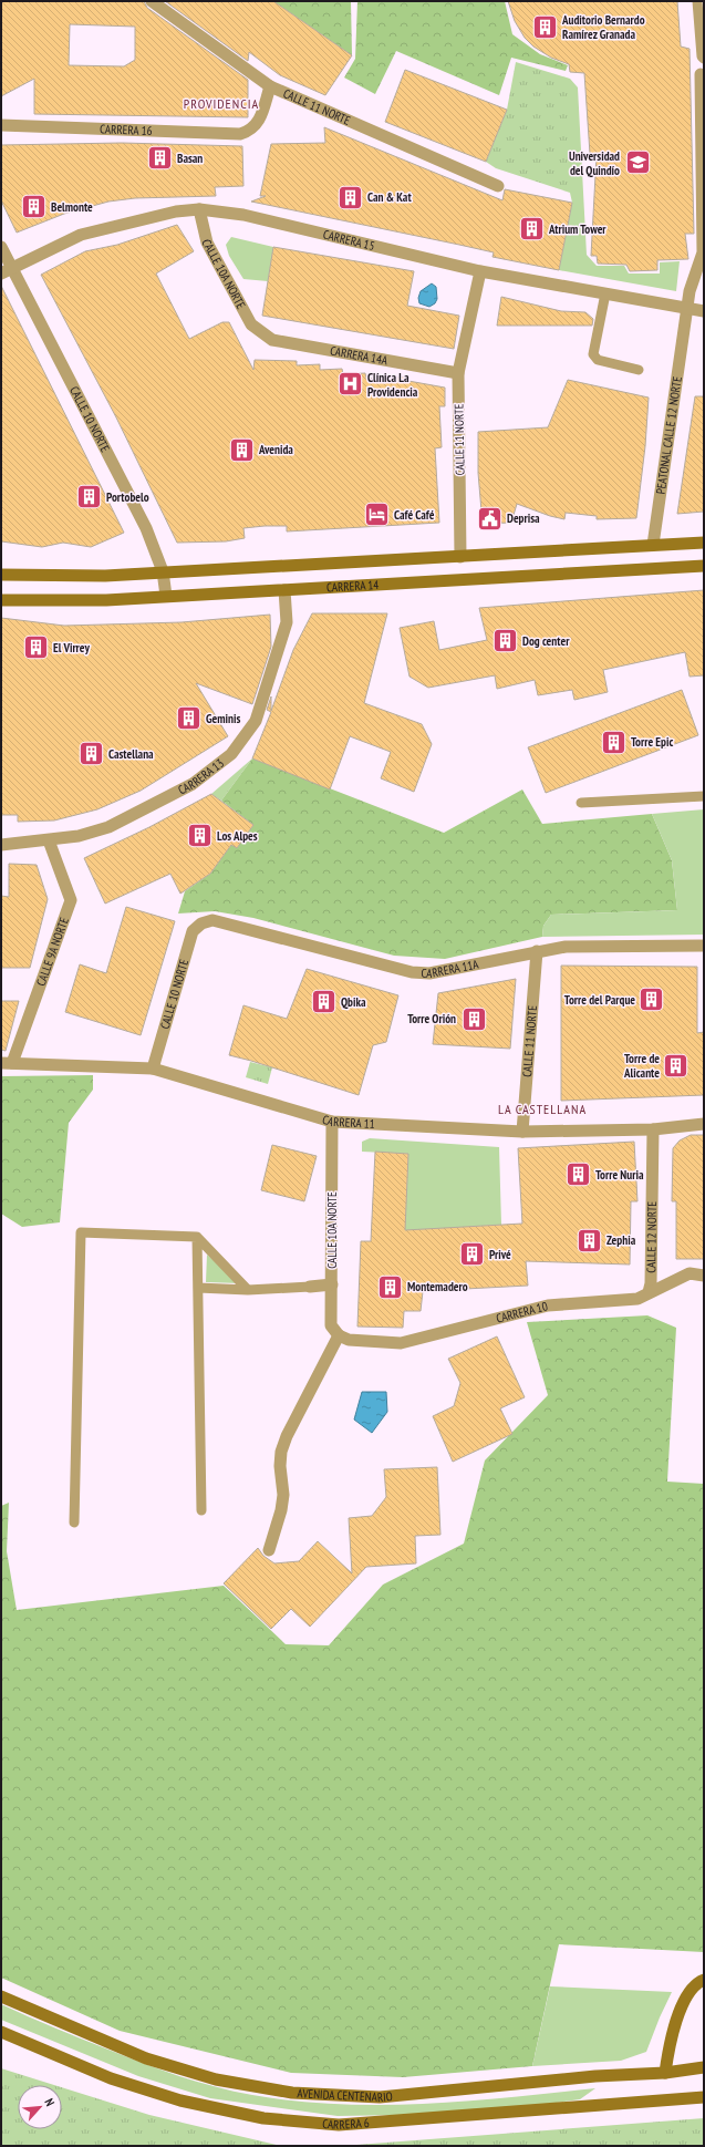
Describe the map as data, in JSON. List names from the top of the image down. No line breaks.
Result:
{"streets":{"main road":["CARRERA 14","AVENIDA CENTENARIO","CARRERA 6"],"street":["CALLE 11 NORTE","CARRERA 16","CARRERA 15","CALLE 10A NORTE","CARRERA 14A","CALLE 10 NORTE","PEATONAL CALLE 12 NORTE","CARRERA 13","CALLE 9A NORTE","CARRERA 11A","CARRERA 11","CALLE 12 NORTE","CARRERA 10"]},"crossings":[["CALLE 11 NORTE","CARRERA 16"],["CALLE 11 NORTE","CARRERA 15"],["CALLE 11 NORTE","CARRERA 14A"],["CALLE 11 NORTE","CARRERA 14"],["CALLE 11 NORTE","CARRERA 11A"],["CALLE 11 NORTE","CARRERA 11"],["CARRERA 15","CALLE 10A NORTE"],["CARRERA 15","CALLE 10 NORTE"],["CARRERA 15","PEATONAL CALLE 12 NORTE"],["CALLE 10A NORTE","CARRERA 14A"],["CALLE 10A NORTE","CARRERA 11"],["CALLE 10A NORTE","CARRERA 10"],["CALLE 10 NORTE","CARRERA 14"],["CALLE 10 NORTE","CARRERA 11A"],["CALLE 10 NORTE","CARRERA 11"],["PEATONAL CALLE 12 NORTE","CARRERA 14"],["CARRERA 14","CARRERA 13"],["CARRERA 13","CALLE 9A NORTE"],["CALLE 9A NORTE","CARRERA 11"],["CARRERA 11","CALLE 12 NORTE"],["CALLE 12 NORTE","CARRERA 10"]],"districts":["PROVIDENCIA","LA CASTELLANA"],"places":{"building":["Auditorio Bernardo Ramírez Granada","Basan","Can & Kat","Belmonte","Atrium Tower","Avenida","Portobelo","Dog center","El Virrey","Geminis","Torre Epic","Castellana","Los Alpes","Torre del Parque","Qbika","Torre Orión","Torre de Alicante","Torre Nuria","Zephia","Privé","Montemadero"],"school or university":["Universidad del Quindío"],"hospital":["Clínica La Providencia"],"hotel":["Café Café"],"public building":["Deprisa"]},"north":"top right"}
